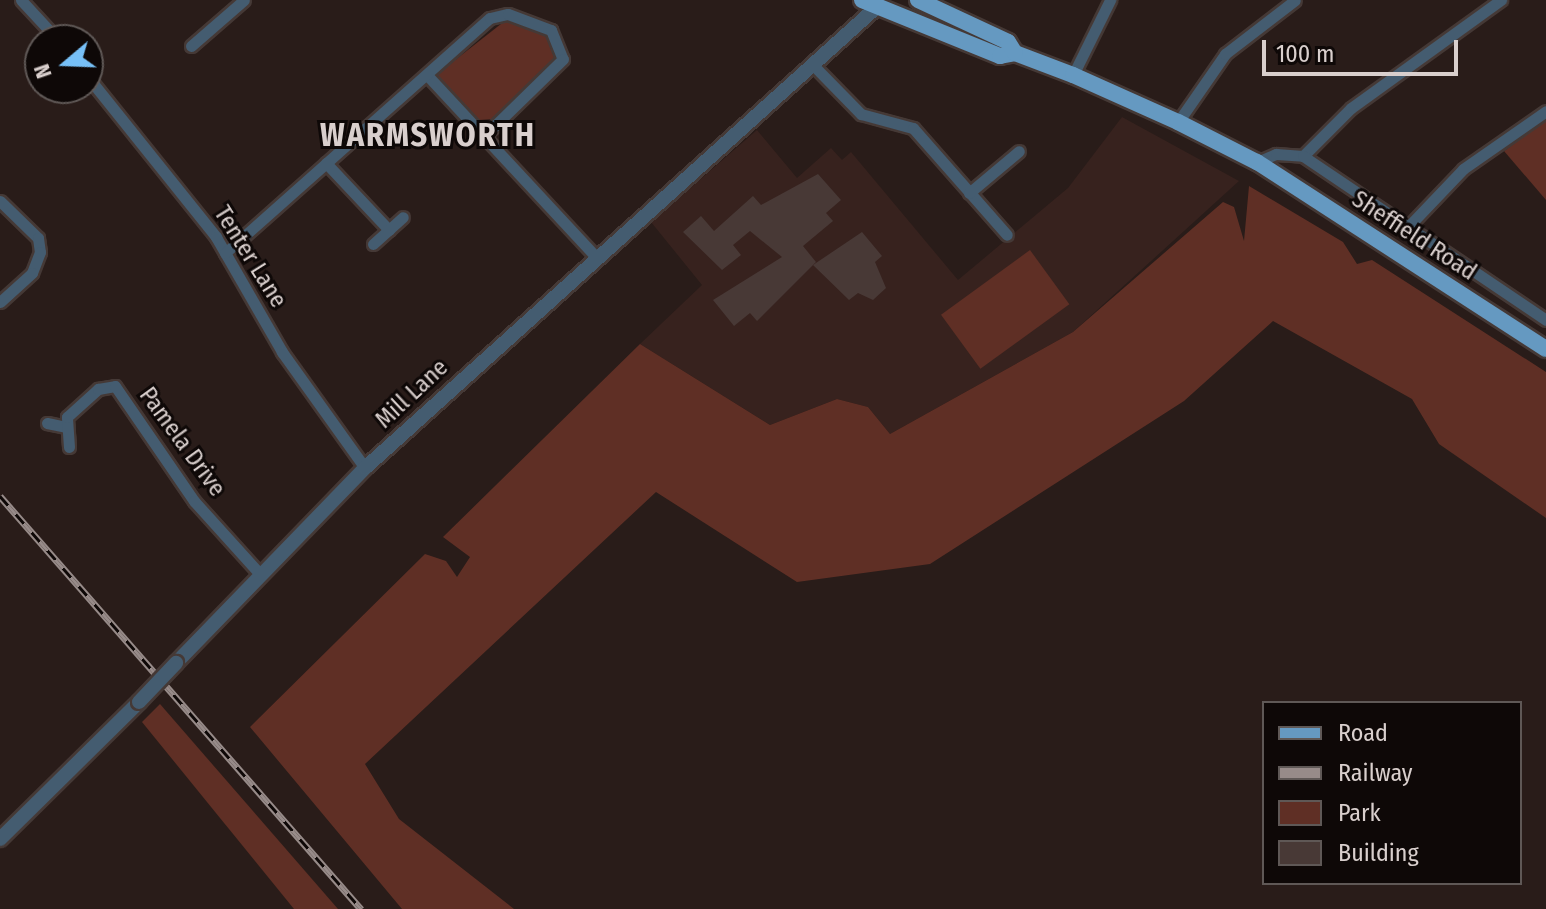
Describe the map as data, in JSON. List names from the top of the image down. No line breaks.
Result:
{"streets":{"main road":["Sheffield Road"],"street":["Tenter Lane","Mill Lane","Pamela Drive"]},"crossings":[["Sheffield Road","Mill Lane"],["Tenter Lane","Mill Lane"],["Mill Lane","Pamela Drive"]],"districts":["WARMSWORTH"],"legend":["Road","Railway","Park","Building"],"scale_bar":"100 m","north":"left"}
